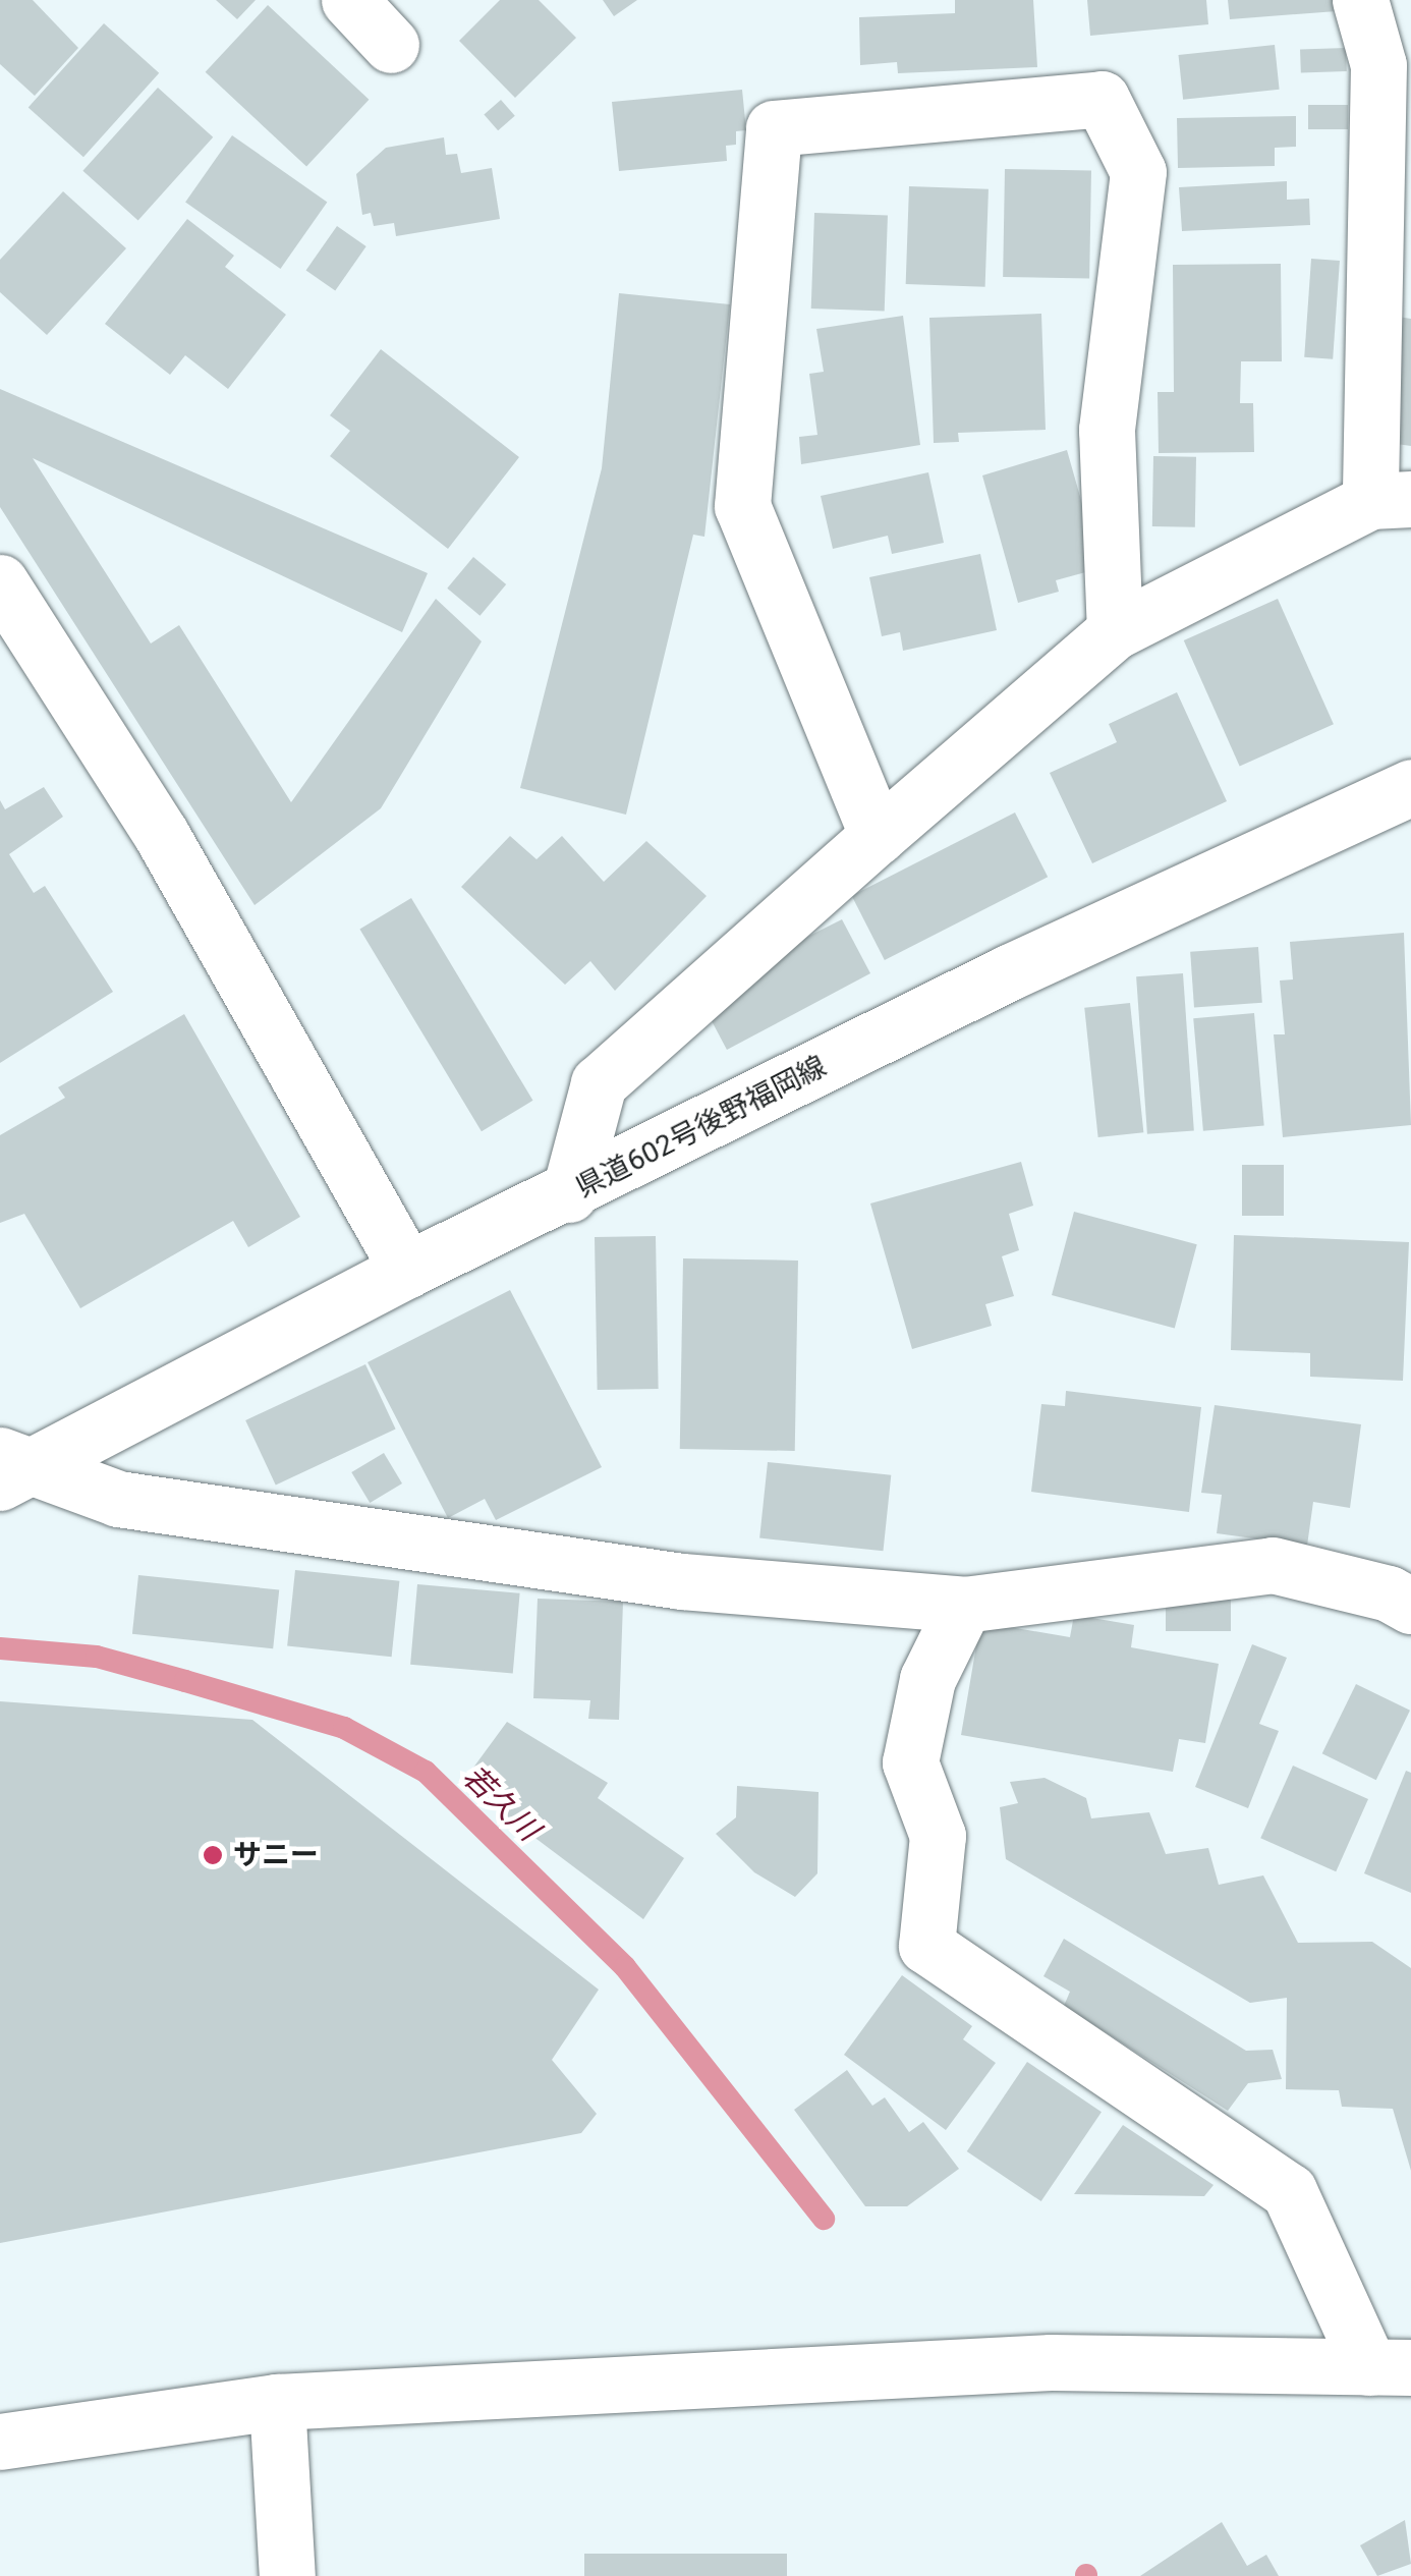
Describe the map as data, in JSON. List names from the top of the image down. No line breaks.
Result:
{"streets":{"street":["県道602号後野福岡線"]},"water":["若久川"],"places":["サニー"]}
